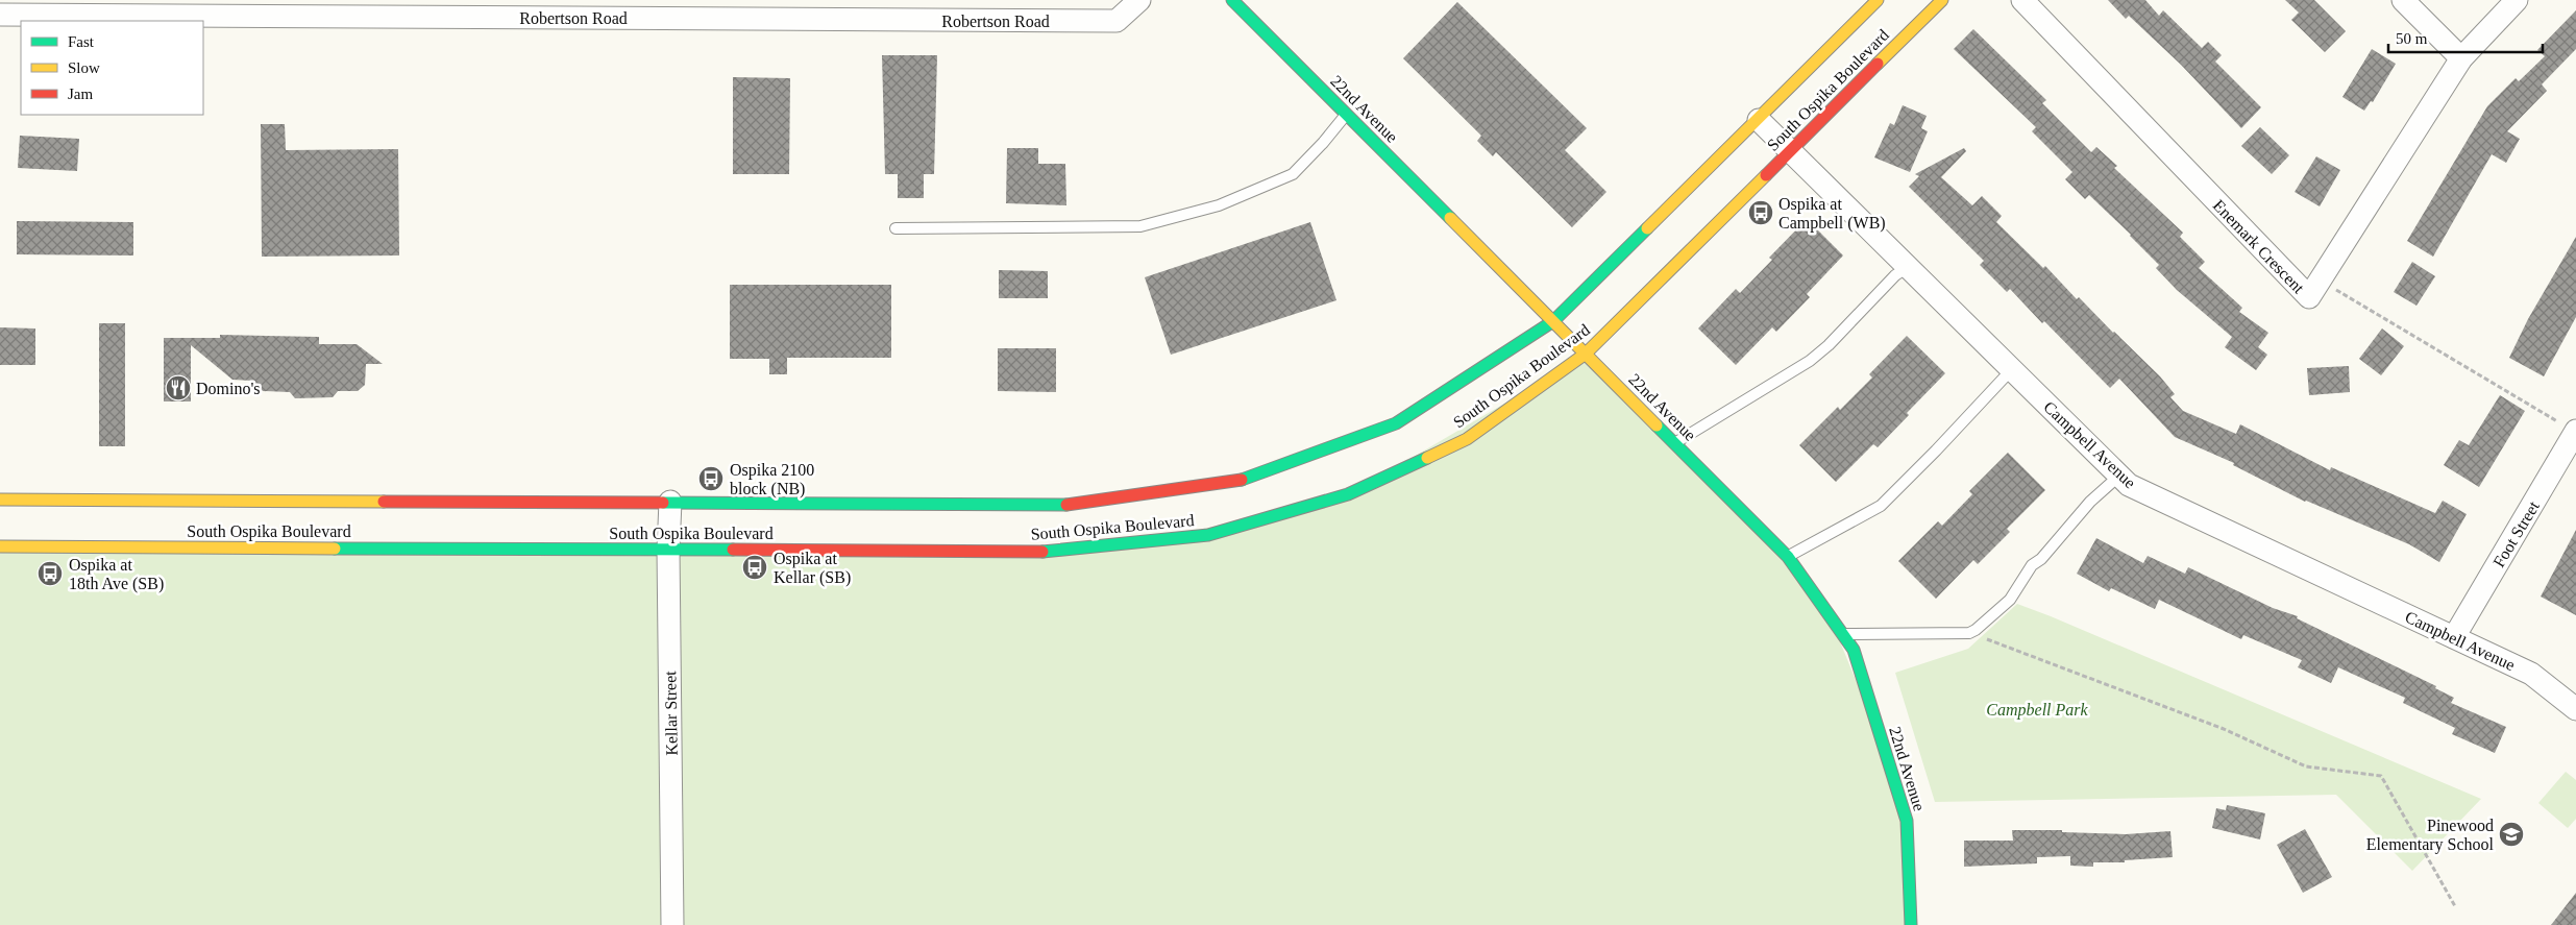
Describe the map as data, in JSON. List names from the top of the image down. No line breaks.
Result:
{"streets":{"main road":["South Ospika Boulevard","22nd Avenue"],"street":["Robertson Road","Enemark Crescent","Campbell Avenue","Foot Street","Kellar Street"]},"crossings":[["South Ospika Boulevard","22nd Avenue"],["South Ospika Boulevard","Campbell Avenue"],["South Ospika Boulevard","Kellar Street"],["Campbell Avenue","Foot Street"]],"parks":["Campbell Park"],"places":{"bus stop":["Ospika at Campbell (WB)","Ospika 2100 block (NB)","Ospika at Kellar (SB)","Ospika at 18th Ave (SB)"],"restaurant":["Domino's"],"school or university":["Pinewood Elementary School"]},"legend":["Fast","Slow","Jam"],"scale_bar":"50 m"}
